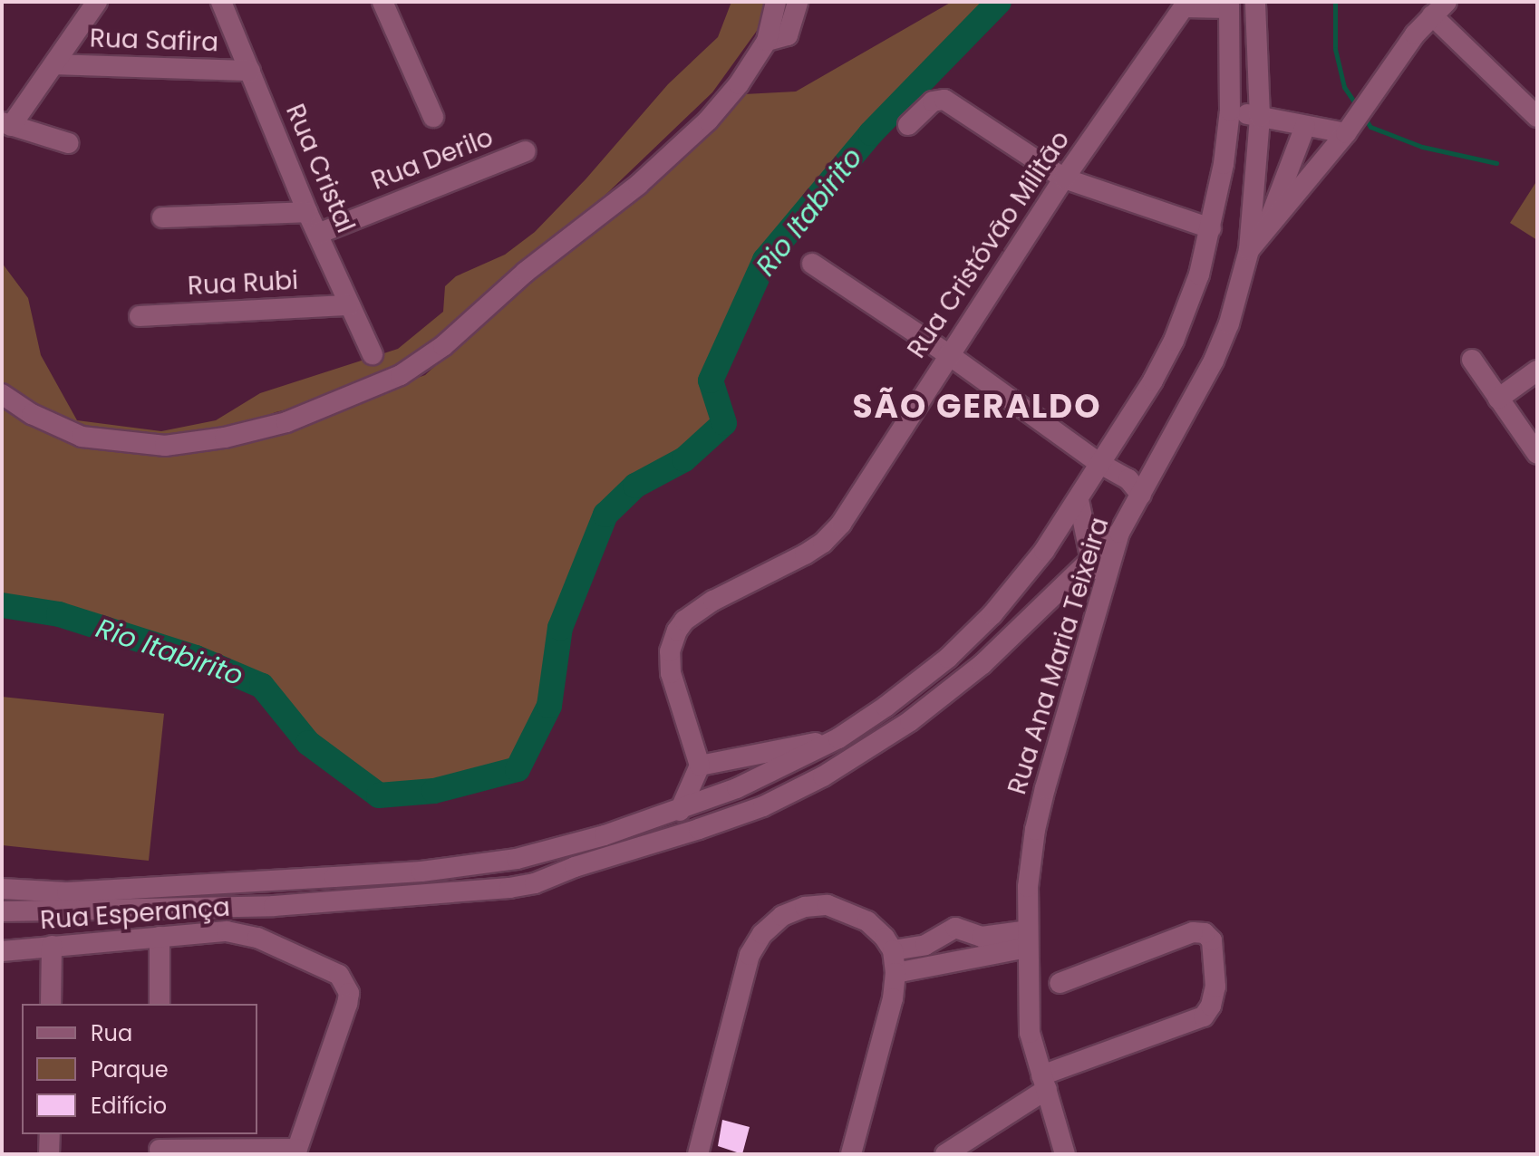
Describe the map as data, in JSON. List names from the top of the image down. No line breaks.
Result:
{"streets":{"street":["Rua Safira","Rua Derilo","Rua Cristal","Rua Cristóvão Militão","Rua Rubi","Rua Ana Maria Teixeira","Rua Esperança"]},"crossings":[["Rua Safira","Rua Cristal"],["Rua Derilo","Rua Cristal"],["Rua Cristal","Rua Rubi"]],"districts":["SÃO GERALDO"],"water":["Rio Itabirito"],"legend":["Rua","Parque","Edifício"]}
